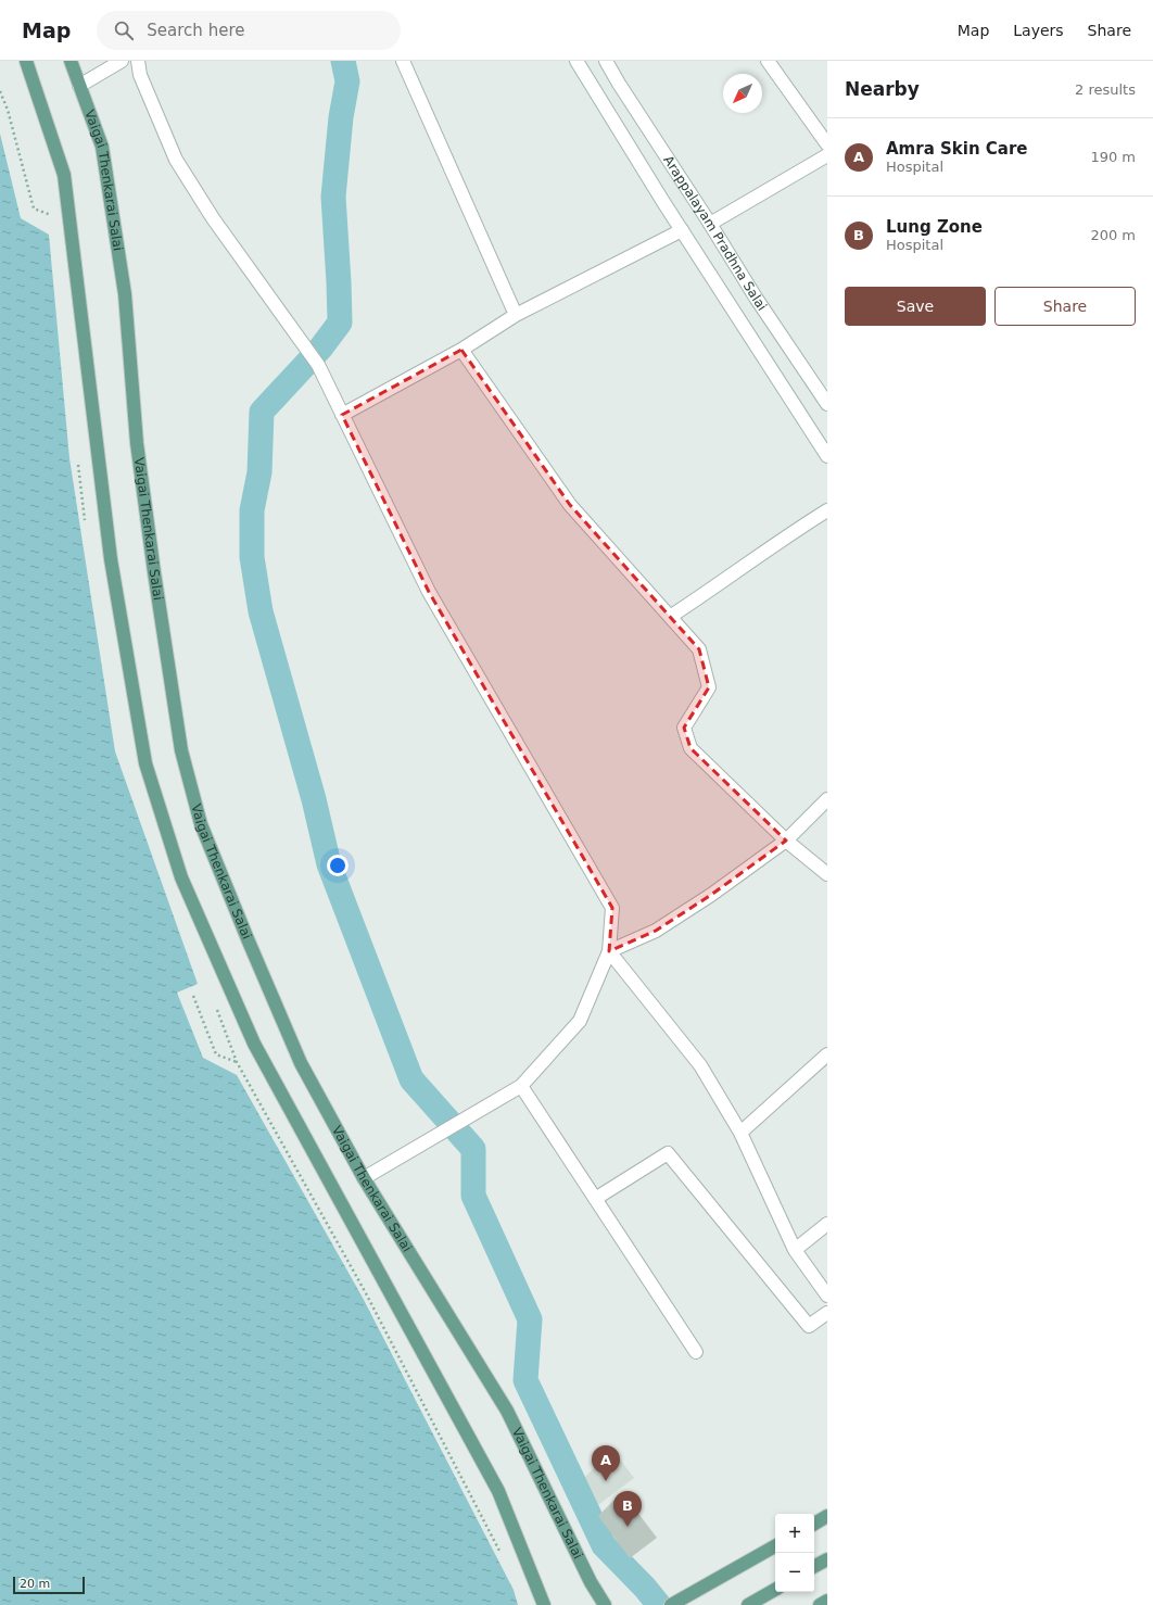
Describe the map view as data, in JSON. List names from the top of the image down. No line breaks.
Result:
{"streets":{"main road":["Vaigai Thenkarai Salai"],"street":["Arappalayam Pradhna Salai"]},"scale_bar":"20 m","north":"bottom left","page":{"header":"Map","search":"Search here","nav":["Map","Layers","Share"],"heading":["Nearby","2 results"],"list":[{"mark":"A","name":"Amra Skin Care","note":"Hospital","value":"190 m"},{"mark":"B","name":"Lung Zone","note":"Hospital","value":"200 m"}],"buttons":["Save","Share"],"pins":["A","B"],"map_buttons":["+","−"],"scale":"20 m"}}
